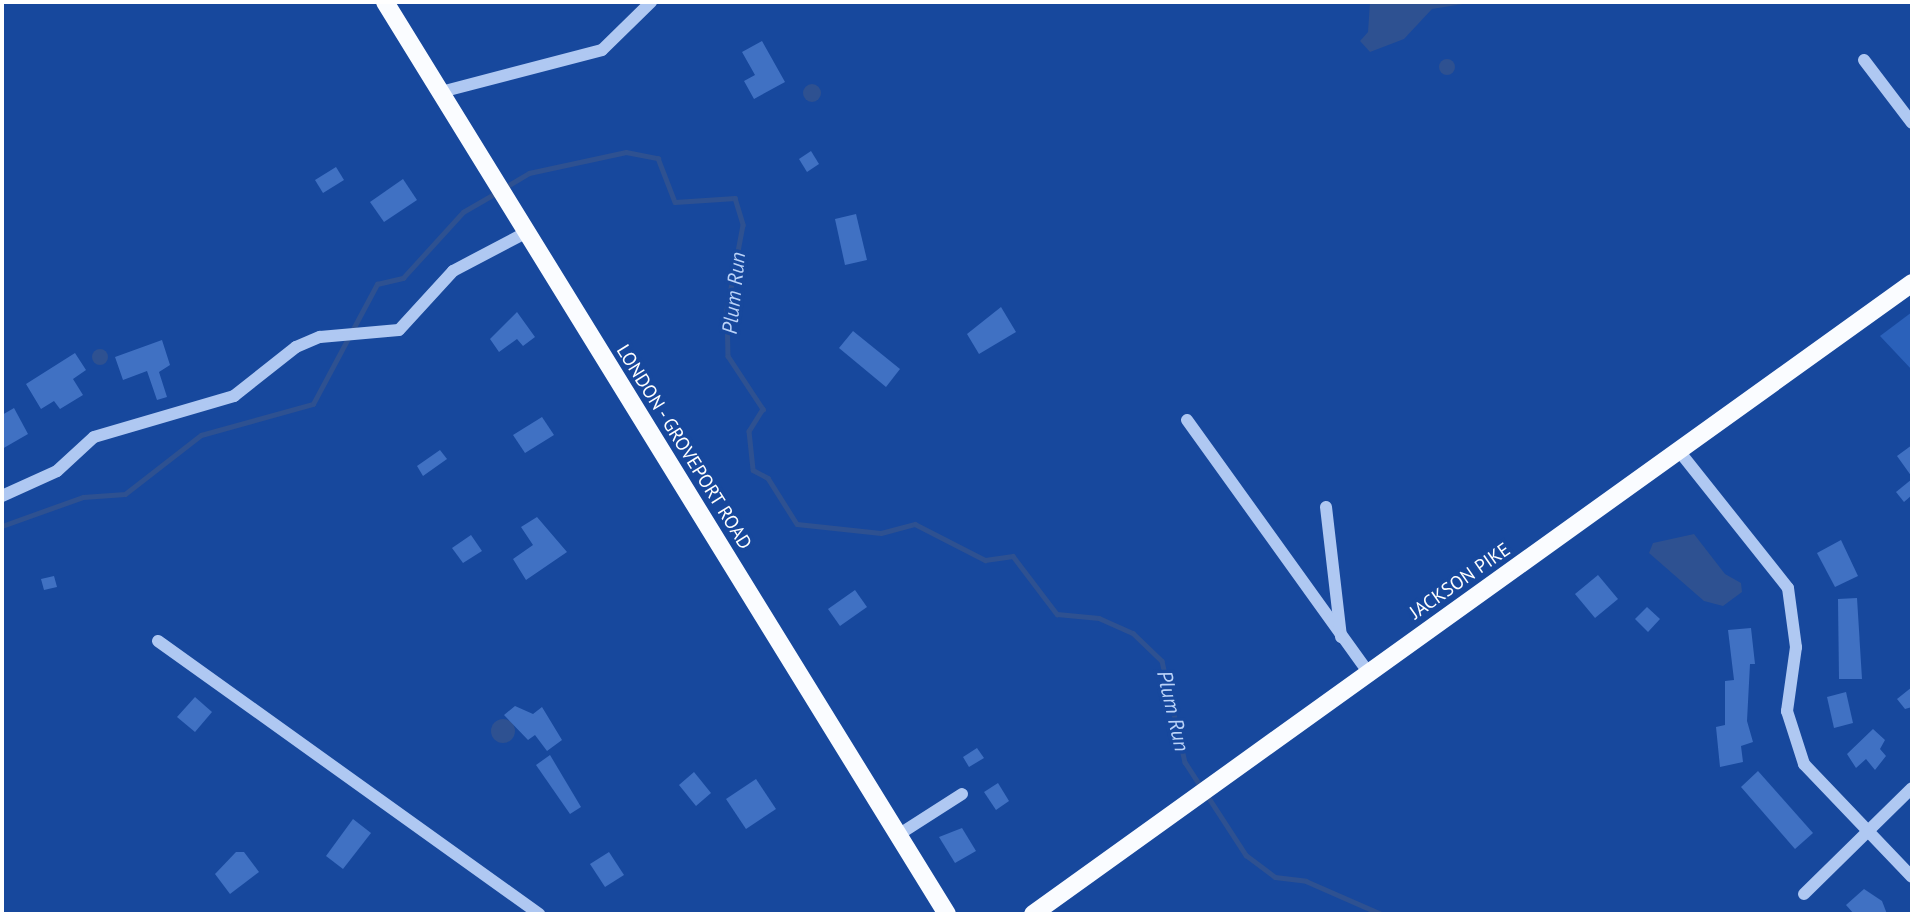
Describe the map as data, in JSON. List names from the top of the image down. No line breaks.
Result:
{"streets":{"main road":["LONDON - GROVEPORT ROAD","JACKSON PIKE"]},"water":["Plum Run"]}
